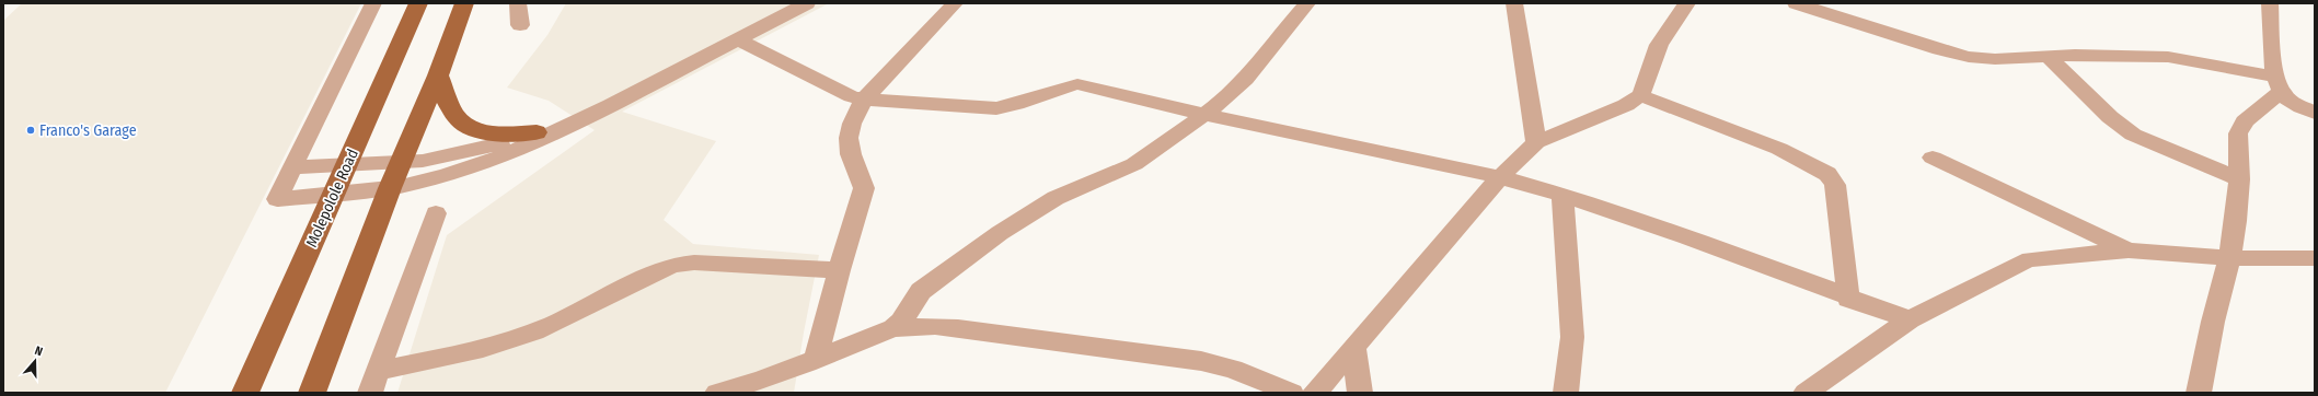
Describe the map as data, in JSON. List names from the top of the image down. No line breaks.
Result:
{"streets":{"main road":["Molepolole Road"]},"places":["Franco's Garage"],"north":"top"}
